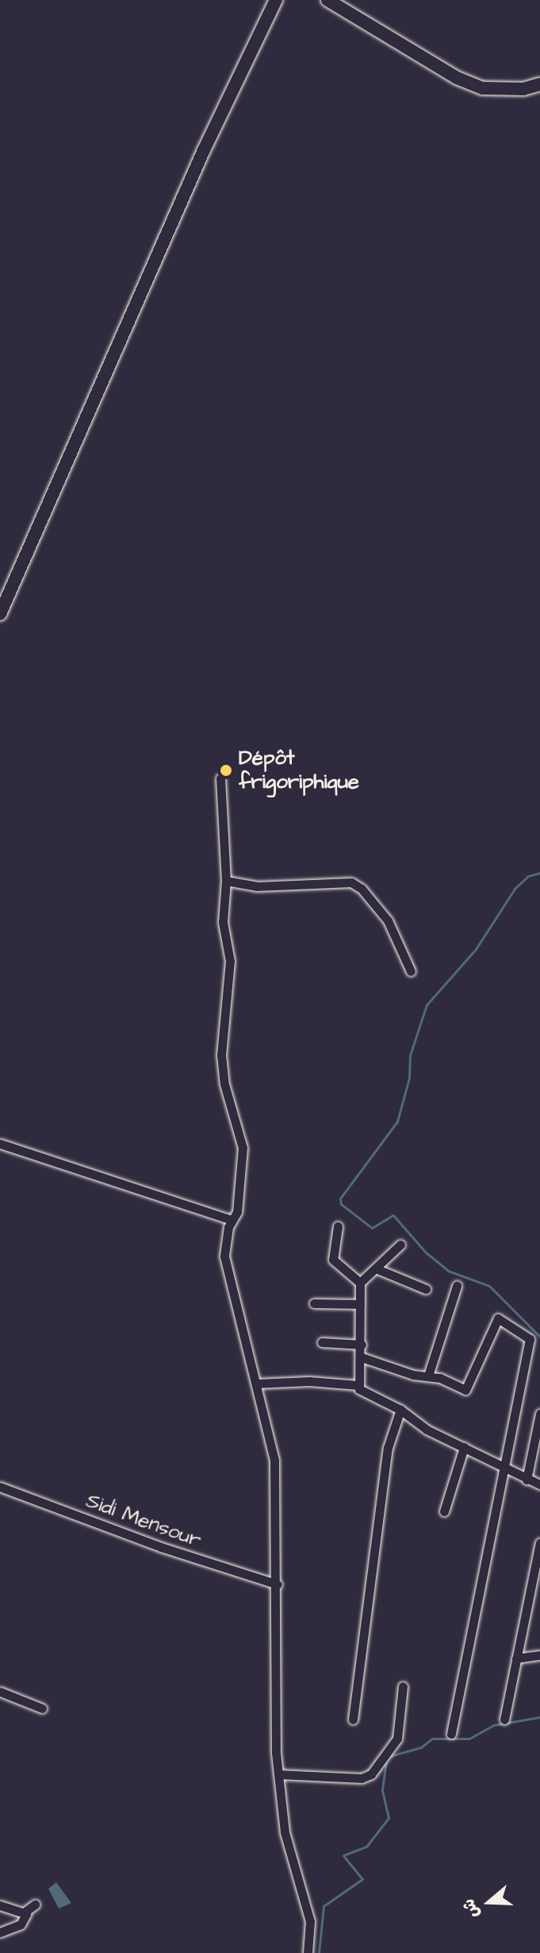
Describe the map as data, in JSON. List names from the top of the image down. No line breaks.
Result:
{"streets":{"street":["Sidi Mensour"]},"places":["Dépôt frigoriphique"],"north":"left"}
